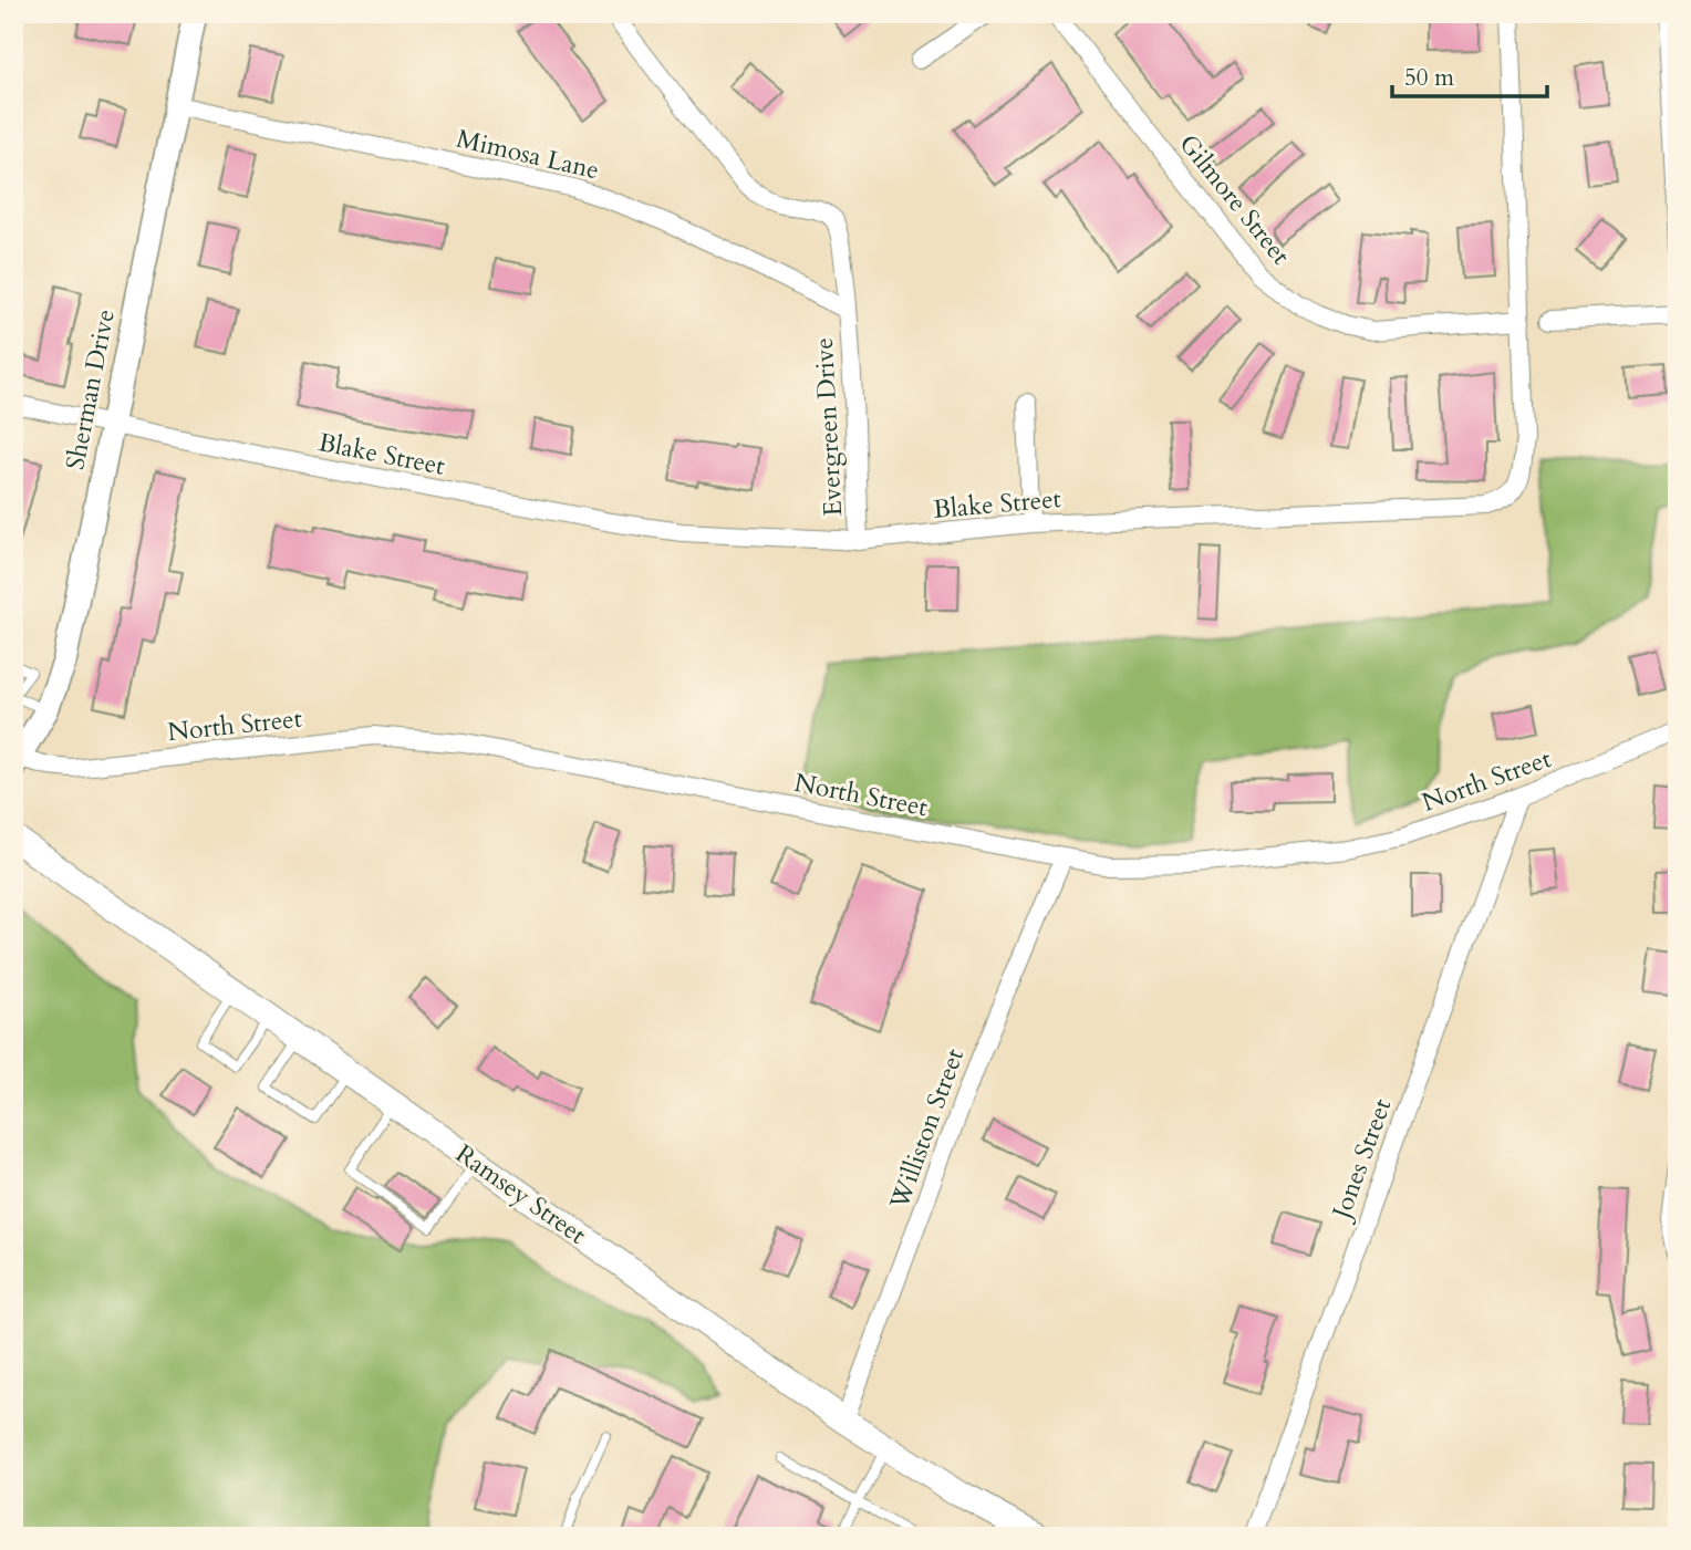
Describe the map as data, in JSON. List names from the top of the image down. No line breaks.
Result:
{"streets":{"main road":["Ramsey Street"],"street":["Mimosa Lane","Gilmore Street","Sherman Drive","Evergreen Drive","Blake Street","North Street","Williston Street","Jones Street"]},"crossings":[["Mimosa Lane","Sherman Drive"],["Mimosa Lane","Evergreen Drive"],["Gilmore Street","Blake Street"],["Sherman Drive","Blake Street"],["Sherman Drive","North Street"],["Evergreen Drive","Blake Street"],["North Street","Williston Street"],["North Street","Jones Street"],["Williston Street","Ramsey Street"]],"scale_bar":"50 m"}
